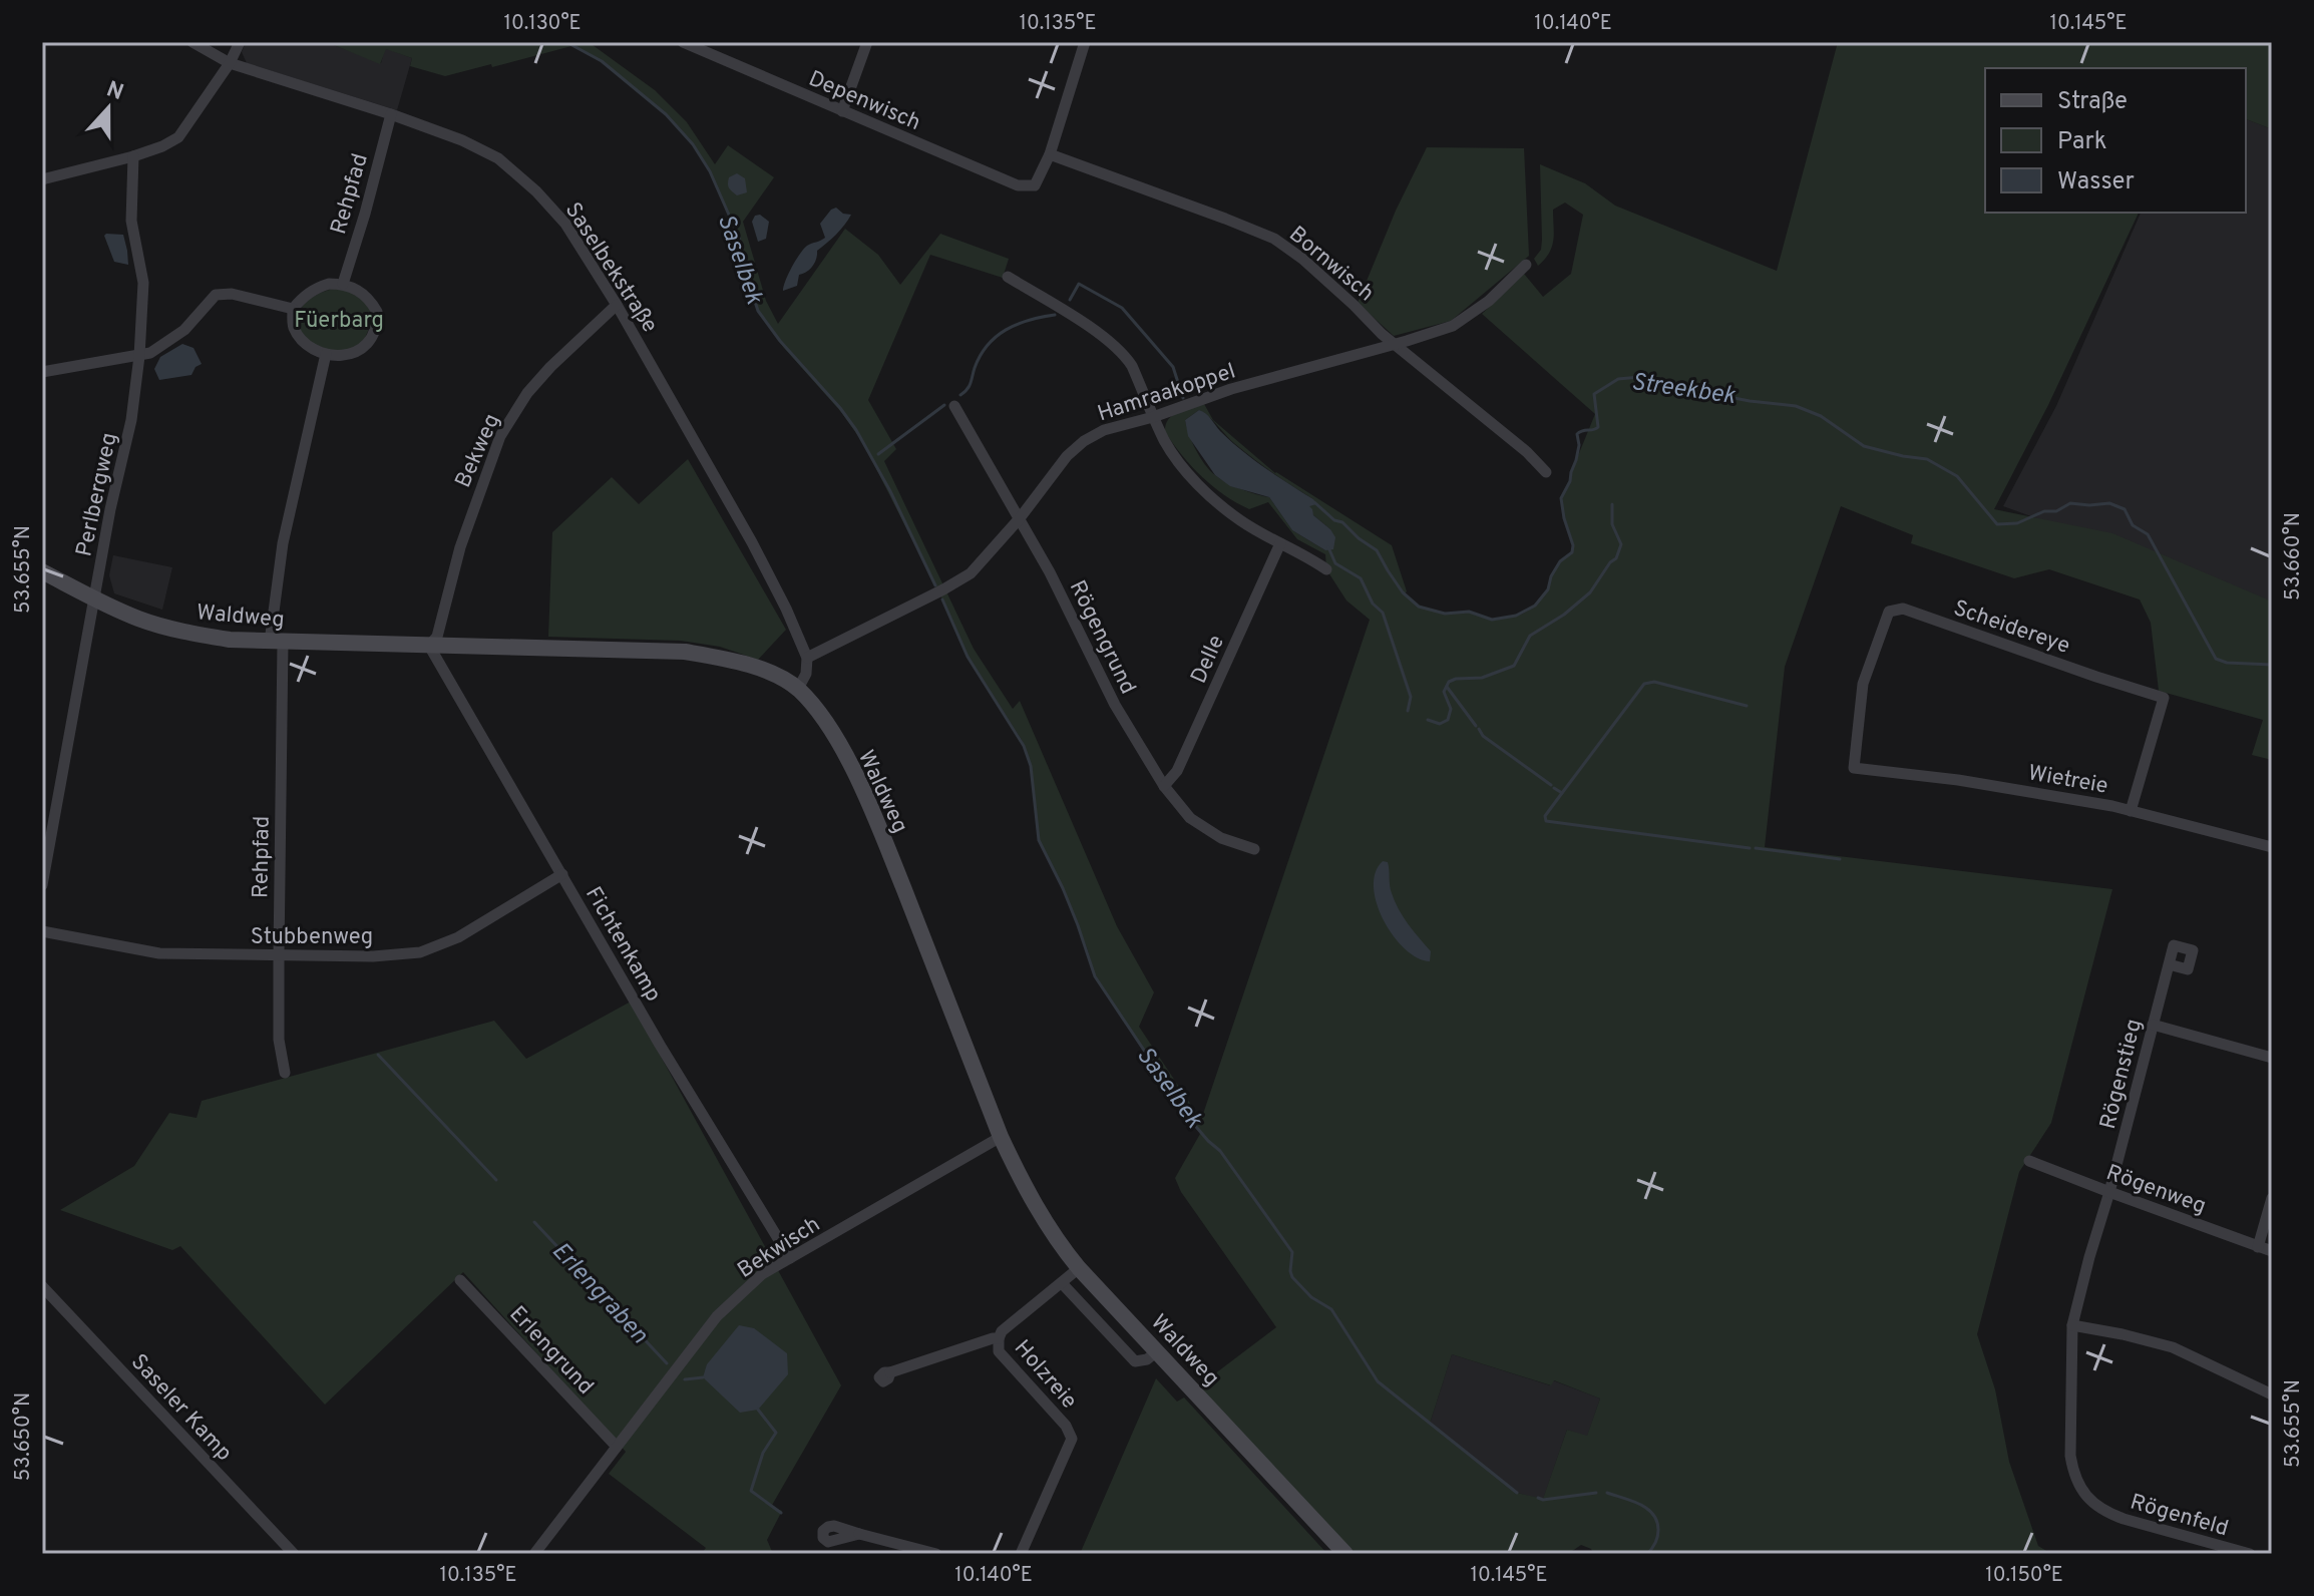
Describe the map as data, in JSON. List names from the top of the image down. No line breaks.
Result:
{"streets":{"main road":["Waldweg"],"street":["Depenwisch","Rehpfad","Bornwisch","Saselbekstraße","Hamraakoppel","Bekweg","Perlbergweg","Scheidereye","Rögengrund","Delle","Wietreie","Stubbenweg","Fichtenkamp","Rögenstieg","Rögenweg","Bekwisch","Erlengrund","Holzreie","Saseler Kamp","Rögenfeld"]},"crossings":[["Depenwisch","Bornwisch"],["Rehpfad","Saselbekstraße"],["Rehpfad","Waldweg"],["Rehpfad","Stubbenweg"],["Bornwisch","Hamraakoppel"],["Saselbekstraße","Hamraakoppel"],["Saselbekstraße","Bekweg"],["Hamraakoppel","Rögengrund"],["Bekweg","Waldweg"],["Bekweg","Fichtenkamp"],["Perlbergweg","Waldweg"],["Waldweg","Fichtenkamp"],["Waldweg","Bekwisch"],["Scheidereye","Wietreie"],["Rögengrund","Delle"],["Stubbenweg","Fichtenkamp"],["Fichtenkamp","Bekwisch"],["Rögenstieg","Rögenweg"],["Rögenstieg","Rögenfeld"],["Rögenweg","Rögenfeld"],["Bekwisch","Erlengrund"]],"water":["Saselbek","Streekbek","Erlengraben"],"parks":["Füerbarg"],"legend":["Straße","Park","Wasser"],"north":"top","coordinates":["10.130°E","10.135°E","10.140°E","10.145°E","53.660°N","53.655°N","53.650°N","10.150°E"]}
